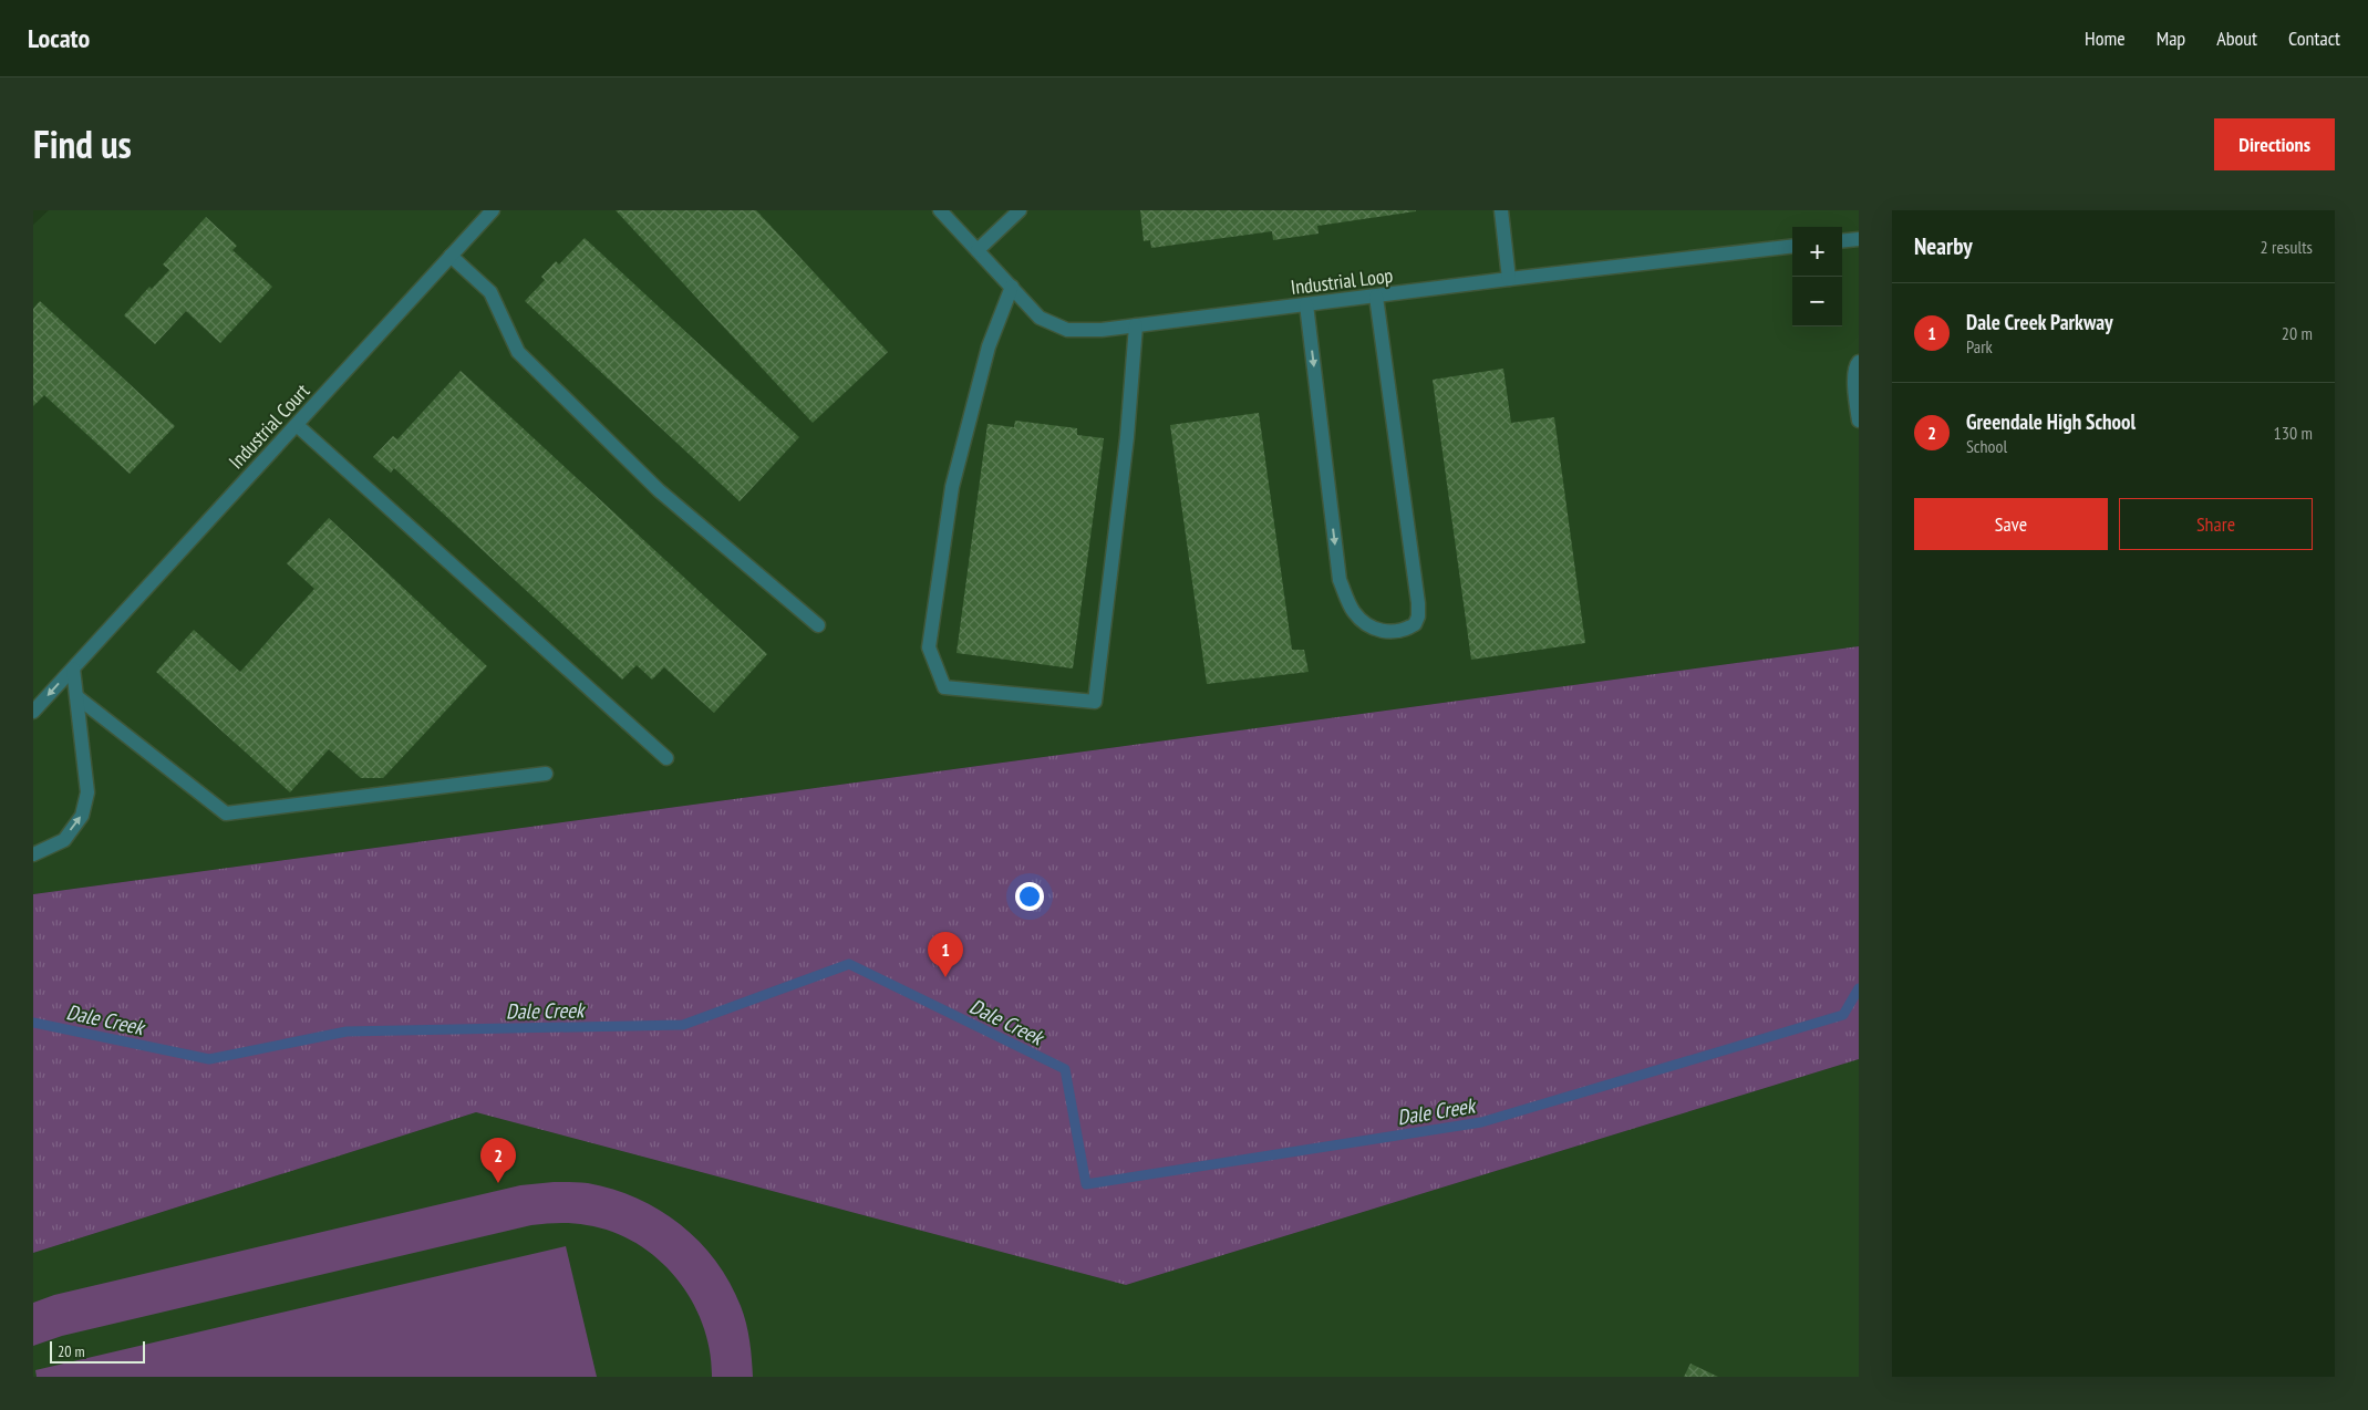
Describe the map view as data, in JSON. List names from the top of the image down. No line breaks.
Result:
{"streets":{"street":["Industrial Loop","Industrial Court"]},"water":["Dale Creek"],"scale_bar":"20 m","page":{"header":"Locato","nav":["Home","Map","About","Contact"],"title":"Find us","buttons":["Directions",["Save","Share"]],"heading":["Nearby","2 results"],"map_buttons":["+","−"],"list":[{"mark":"1","name":"Dale Creek Parkway","note":"Park","value":"20 m"},{"mark":"2","name":"Greendale High School","note":"School","value":"130 m"}],"pins":["1","2"],"scale":"20 m"}}
